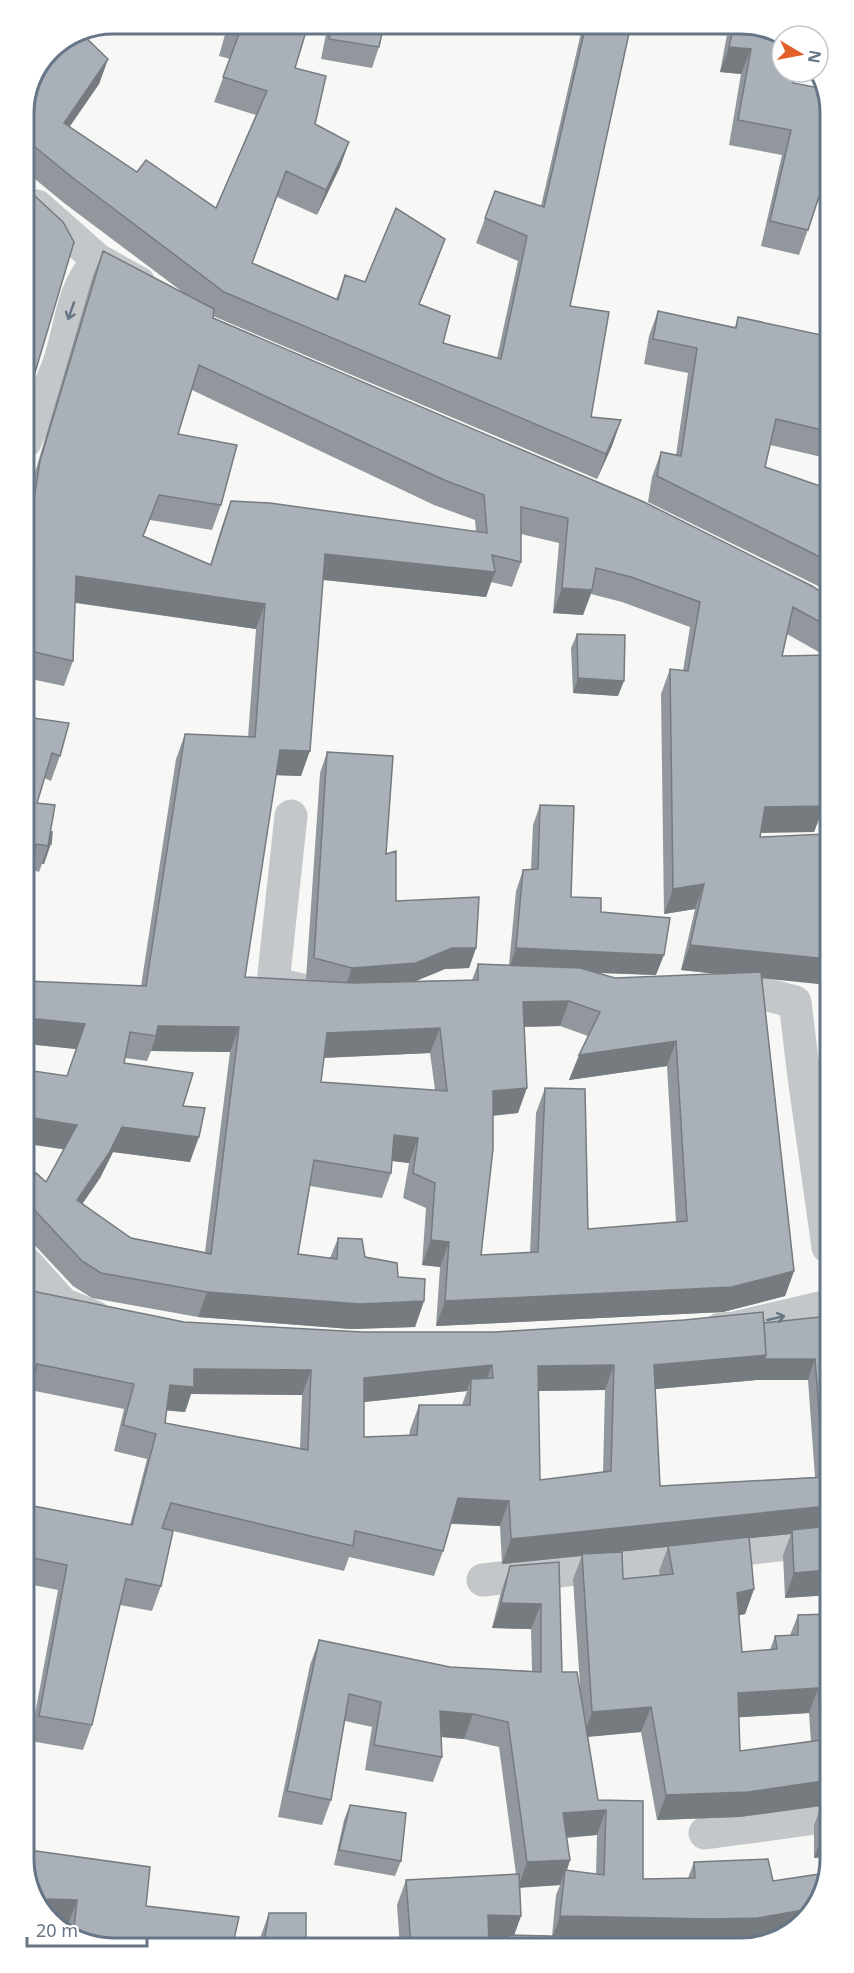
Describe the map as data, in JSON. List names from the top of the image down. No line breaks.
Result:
{"scale_bar":"20 m","north":"right"}
